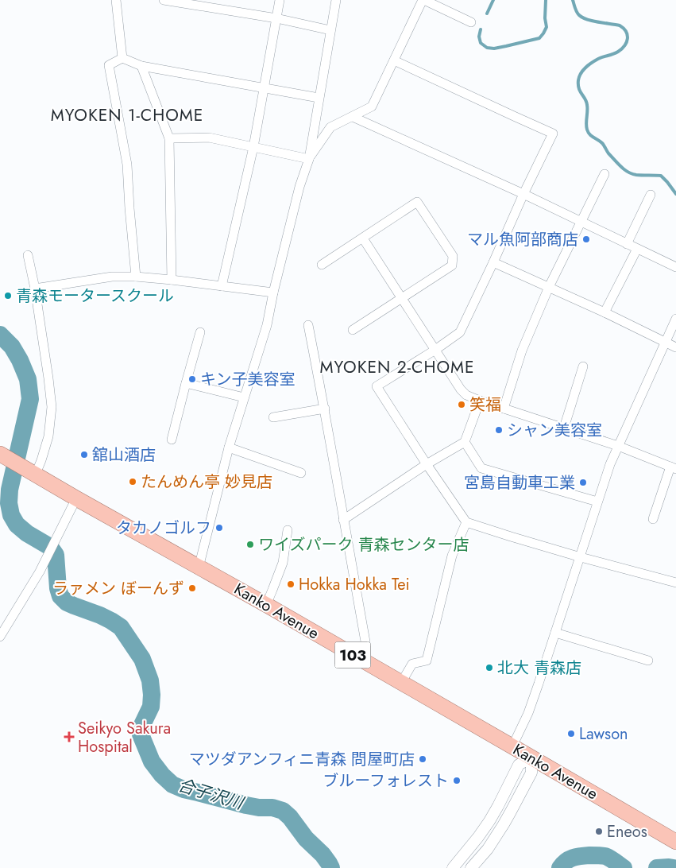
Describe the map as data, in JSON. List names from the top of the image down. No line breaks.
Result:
{"streets":{"highway":["Kanko Avenue","103"]},"districts":["MYOKEN 1-CHOME","MYOKEN 2-CHOME"],"water":["合子沢川"],"places":{"other":["マル魚阿部商店","青森モータースクール","キン子美容室","笑福","シャン美容室","舘山酒店","たんめん亭 妙見店","宮島自動車工業","タカノゴルフ","ワイズパーク 青森センター店","Hokka Hokka Tei","ラァメン ぼーんず","北大 青森店","Lawson","マツダアンフィニ青森 問屋町店","ブルーフォレスト","Eneos"],"health":["Seikyo Sakura Hospital"]}}
